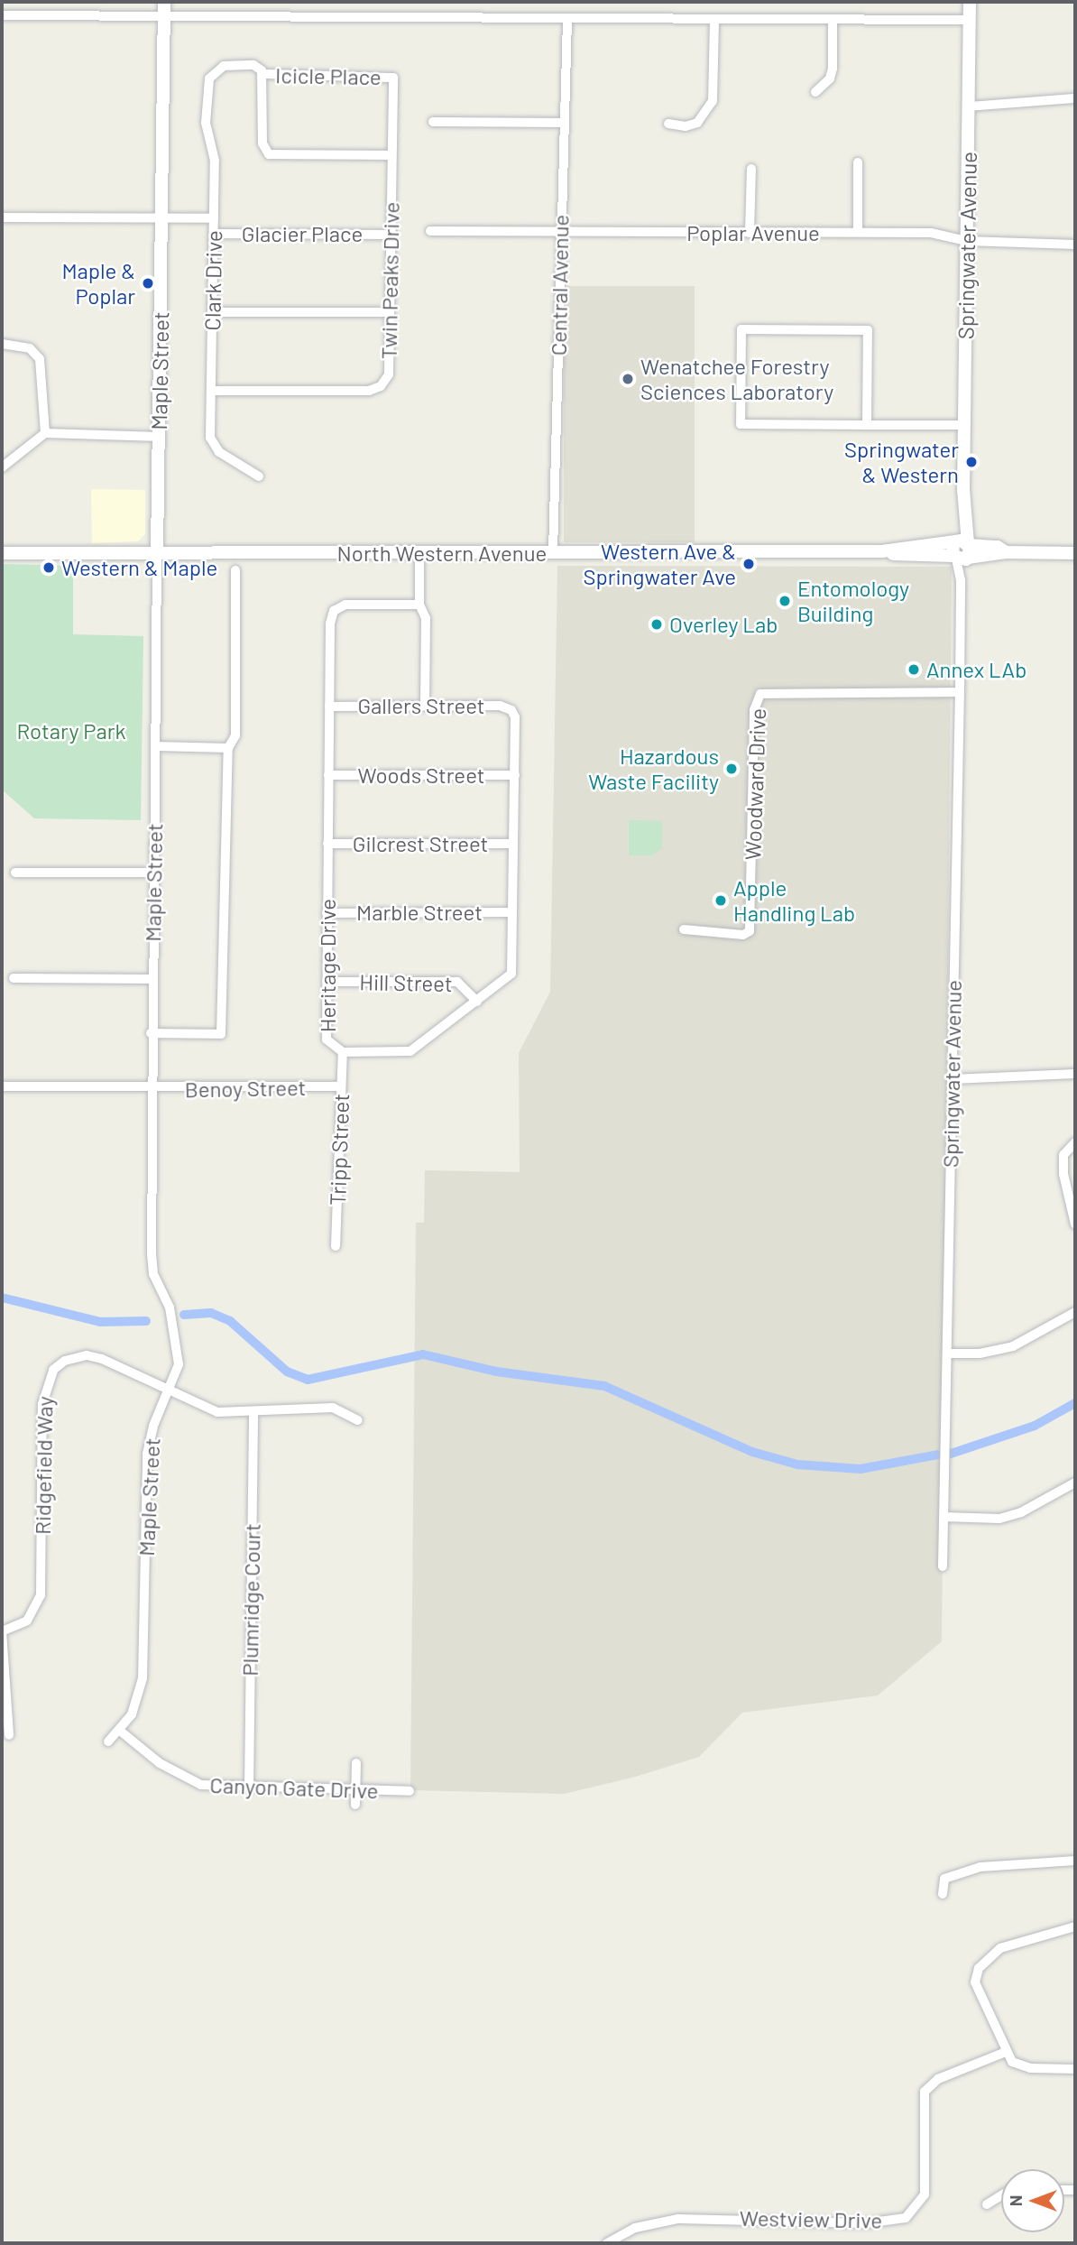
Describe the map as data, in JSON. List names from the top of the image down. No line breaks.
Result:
{"streets":{"street":["Icicle Place","Poplar Avenue","Glacier Place","Springwater Avenue","Clark Drive","Twin Peaks Drive","Central Avenue","Maple Street","North Western Avenue","Gallers Street","Woods Street","Woodward Drive","Gilcrest Street","Marble Street","Heritage Drive","Hill Street","Benoy Street","Tripp Street","Ridgefield Way","Plumridge Court","Canyon Gate Drive","Westview Drive"]},"crossings":[["Icicle Place","Clark Drive"],["Icicle Place","Twin Peaks Drive"],["Poplar Avenue","Springwater Avenue"],["Poplar Avenue","Central Avenue"],["Glacier Place","Clark Drive"],["Glacier Place","Twin Peaks Drive"],["Glacier Place","Maple Street"],["Springwater Avenue","North Western Avenue"],["Springwater Avenue","Woodward Drive"],["Clark Drive","Twin Peaks Drive"],["Central Avenue","North Western Avenue"],["Maple Street","North Western Avenue"],["Maple Street","Benoy Street"],["Maple Street","Ridgefield Way"],["Maple Street","Canyon Gate Drive"],["Gallers Street","Heritage Drive"],["Woods Street","Heritage Drive"],["Gilcrest Street","Heritage Drive"],["Marble Street","Heritage Drive"],["Heritage Drive","Hill Street"],["Heritage Drive","Tripp Street"],["Benoy Street","Tripp Street"],["Ridgefield Way","Plumridge Court"],["Plumridge Court","Canyon Gate Drive"]],"parks":["Rotary Park"],"places":["Maple & Poplar","Wenatchee Forestry Sciences Laboratory","Springwater & Western","Western Ave & Springwater Ave","Western & Maple","Entomology Building","Overley Lab","Annex LAb","Hazardous Waste Facility","Apple Handling Lab"],"north":"left"}
